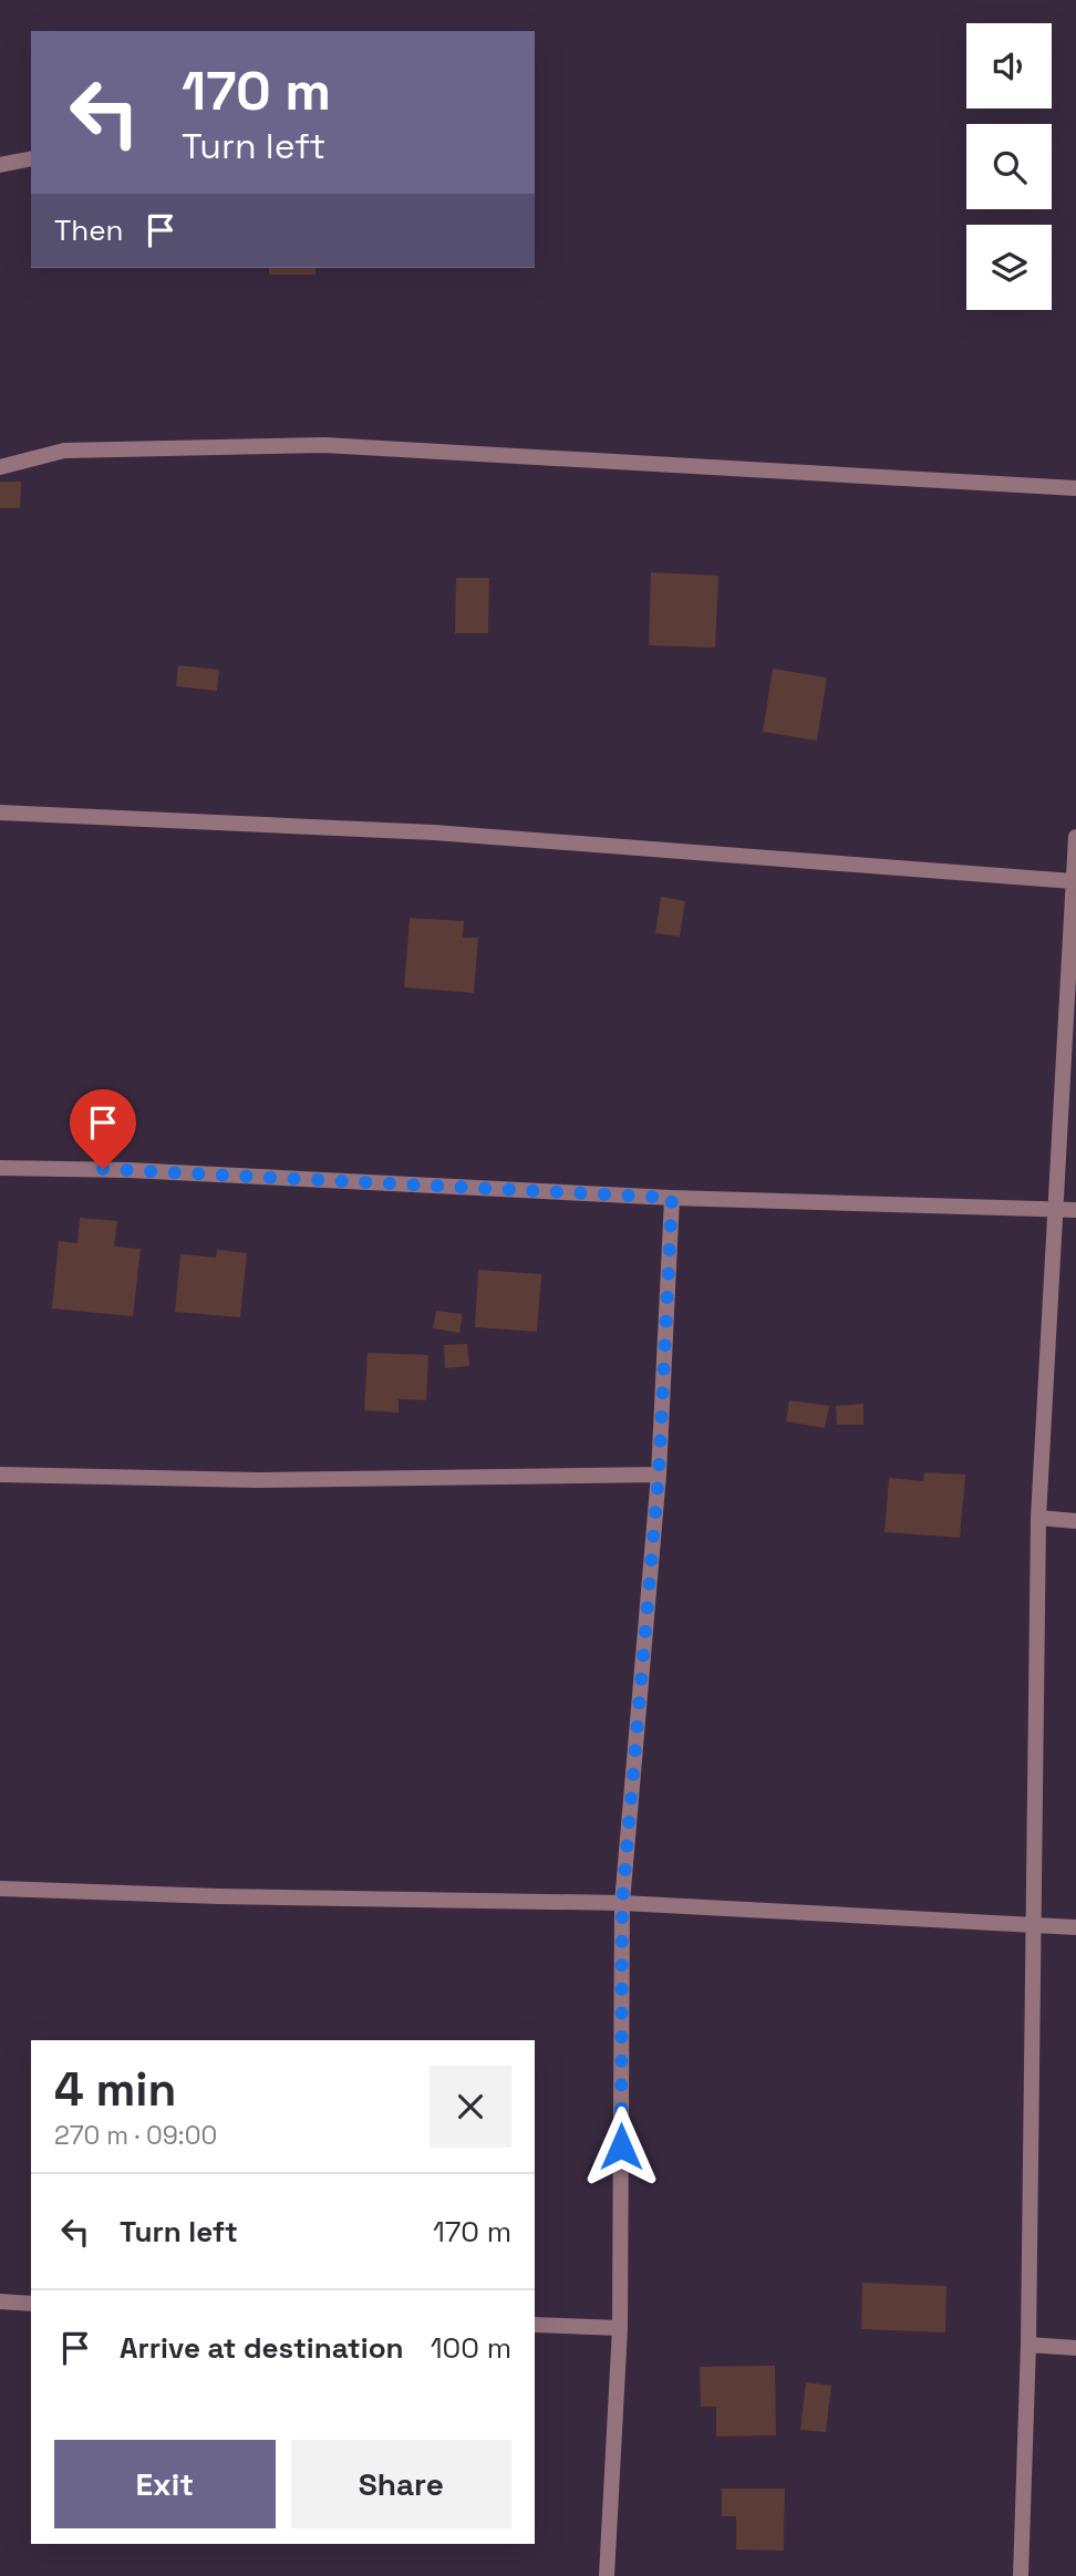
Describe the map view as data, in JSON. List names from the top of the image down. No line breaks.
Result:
{"page":{"turn":["170 m","Turn left"],"then":"Then","heading":["4 min","270 m · 09:00"],"list":[{"name":"Turn left","value":"170 m"},{"name":"Arrive at destination","value":"100 m"}],"buttons":["Exit","Share"]}}
